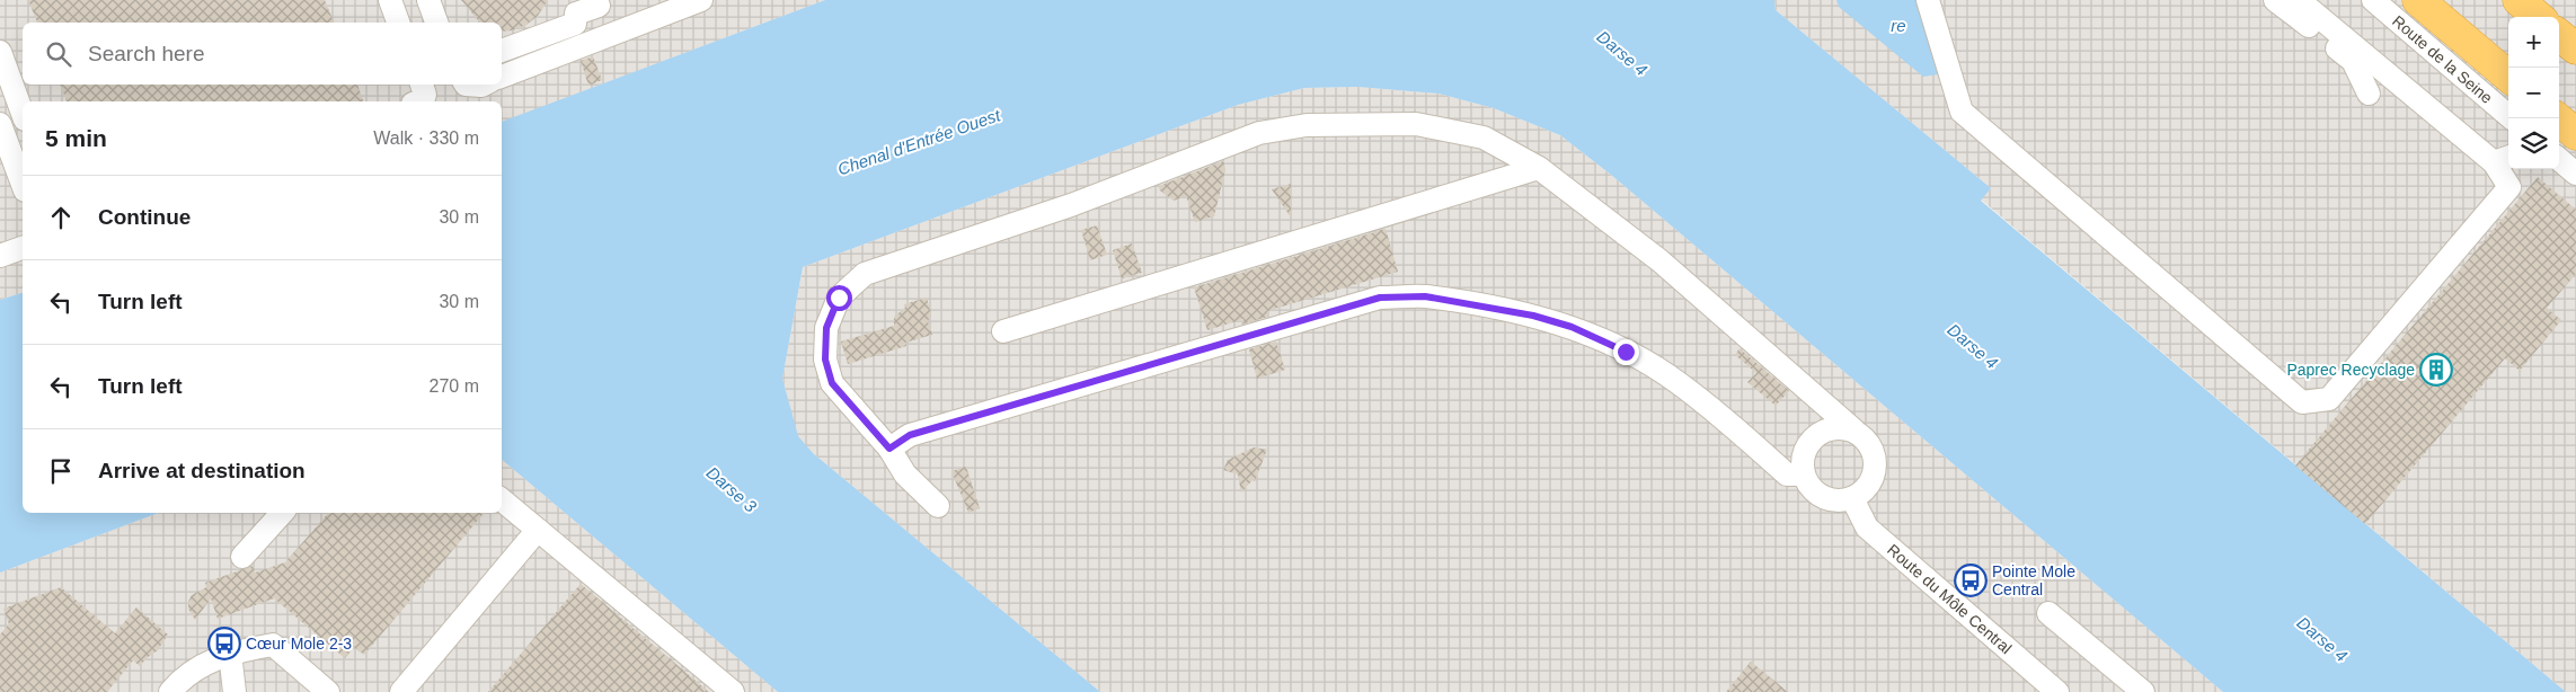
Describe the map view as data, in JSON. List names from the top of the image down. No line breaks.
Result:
{"streets":{"street":["Route de la Seine","Route du Môle Central"]},"water":["re","Darse 4","Chenal d'Entrée Ouest","Darse 3"],"places":{"building":["Paprec Recyclage"],"bus stop":["Pointe Mole Central","Cœur Mole 2-3"]},"page":{"map_buttons":["+","−"],"search":"Search here","heading":["5 min","Walk · 330 m"],"list":[["Continue","30 m"],["Turn left","30 m"],["Turn left","270 m"],"Arrive at destination"]}}
